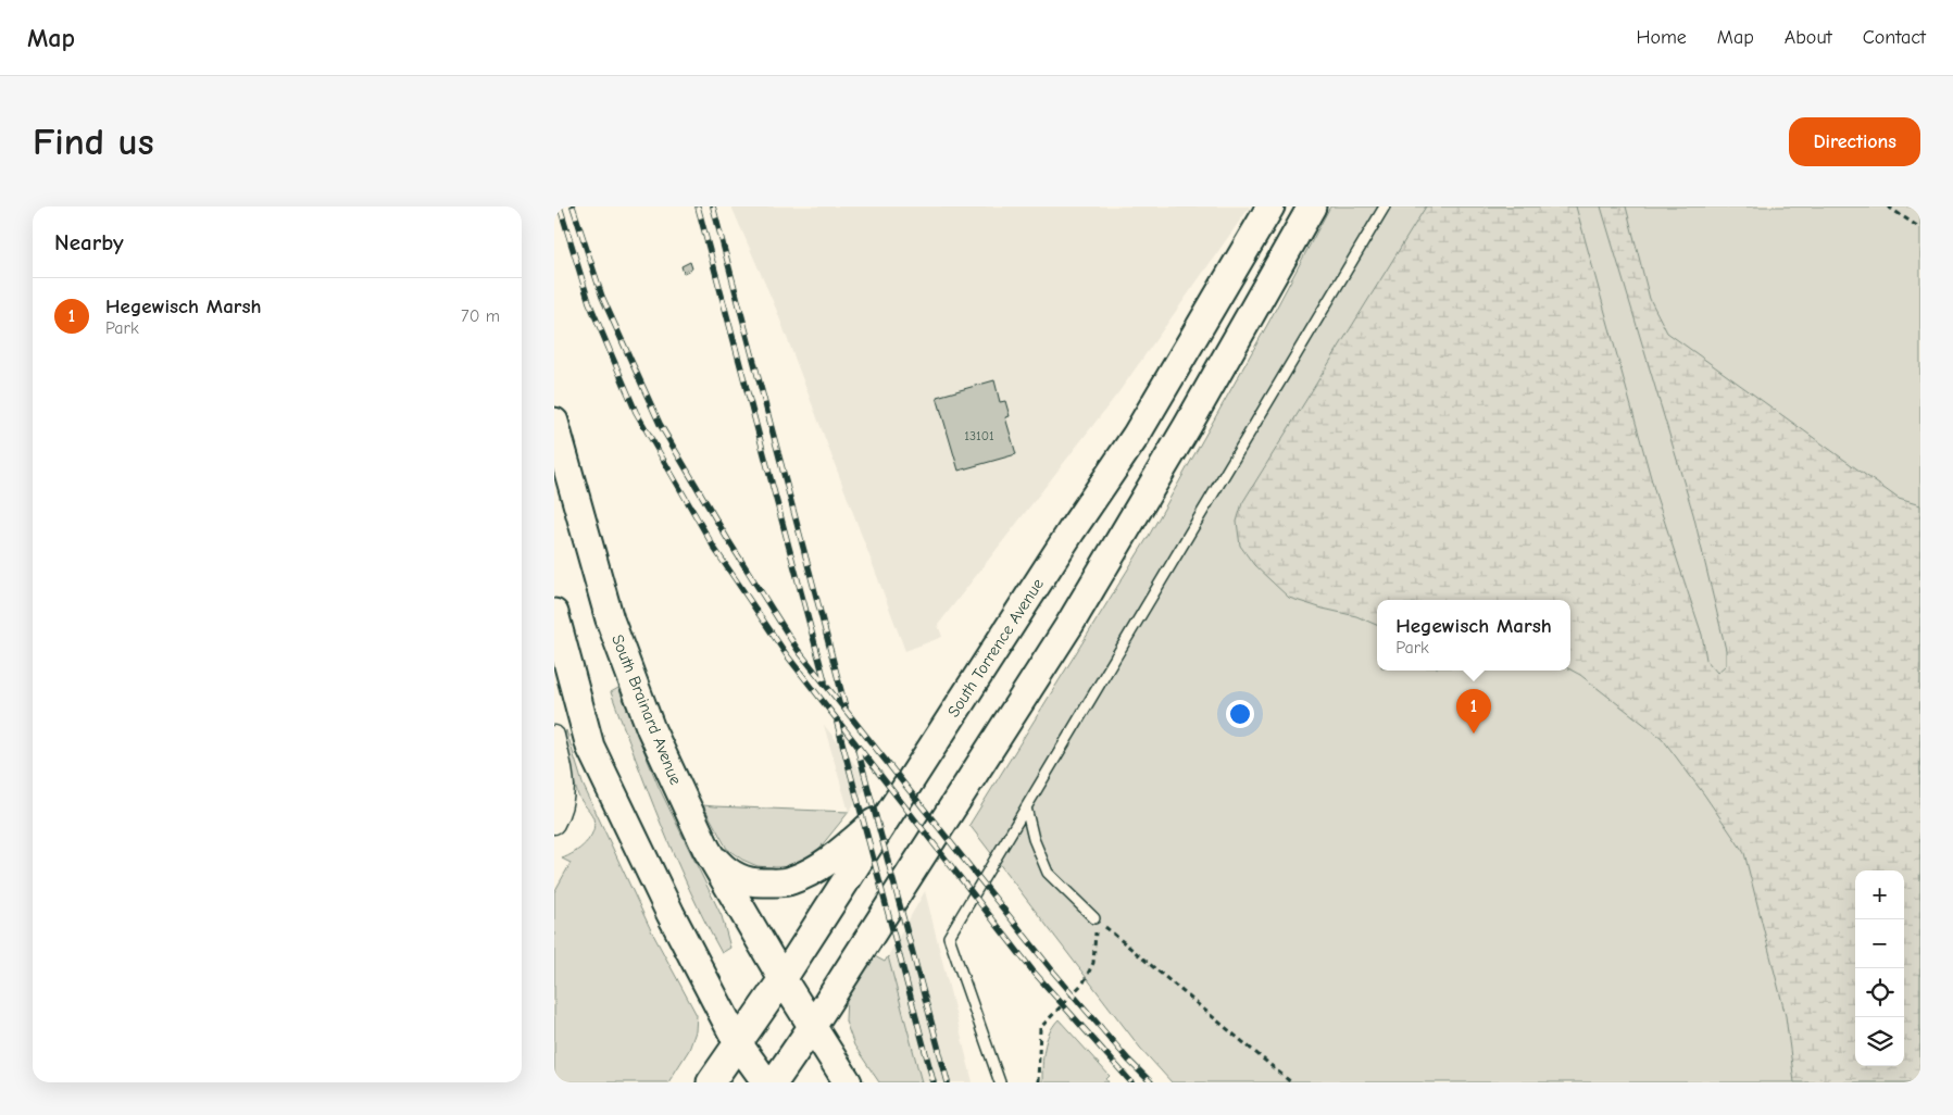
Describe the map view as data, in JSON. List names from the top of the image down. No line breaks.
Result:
{"streets":{"main road":["South Torrence Avenue","South Brainard Avenue"]},"crossings":[["South Torrence Avenue","South Brainard Avenue"]],"house_numbers":["13101"],"page":{"header":"Map","nav":["Home","Map","About","Contact"],"buttons":"Directions","title":"Find us","heading":"Nearby","list":[{"mark":"1","name":"Hegewisch Marsh","note":"Park","value":"70 m"}],"popup":["Hegewisch Marsh","Park"],"pins":"1","map_buttons":["+","−"]}}
